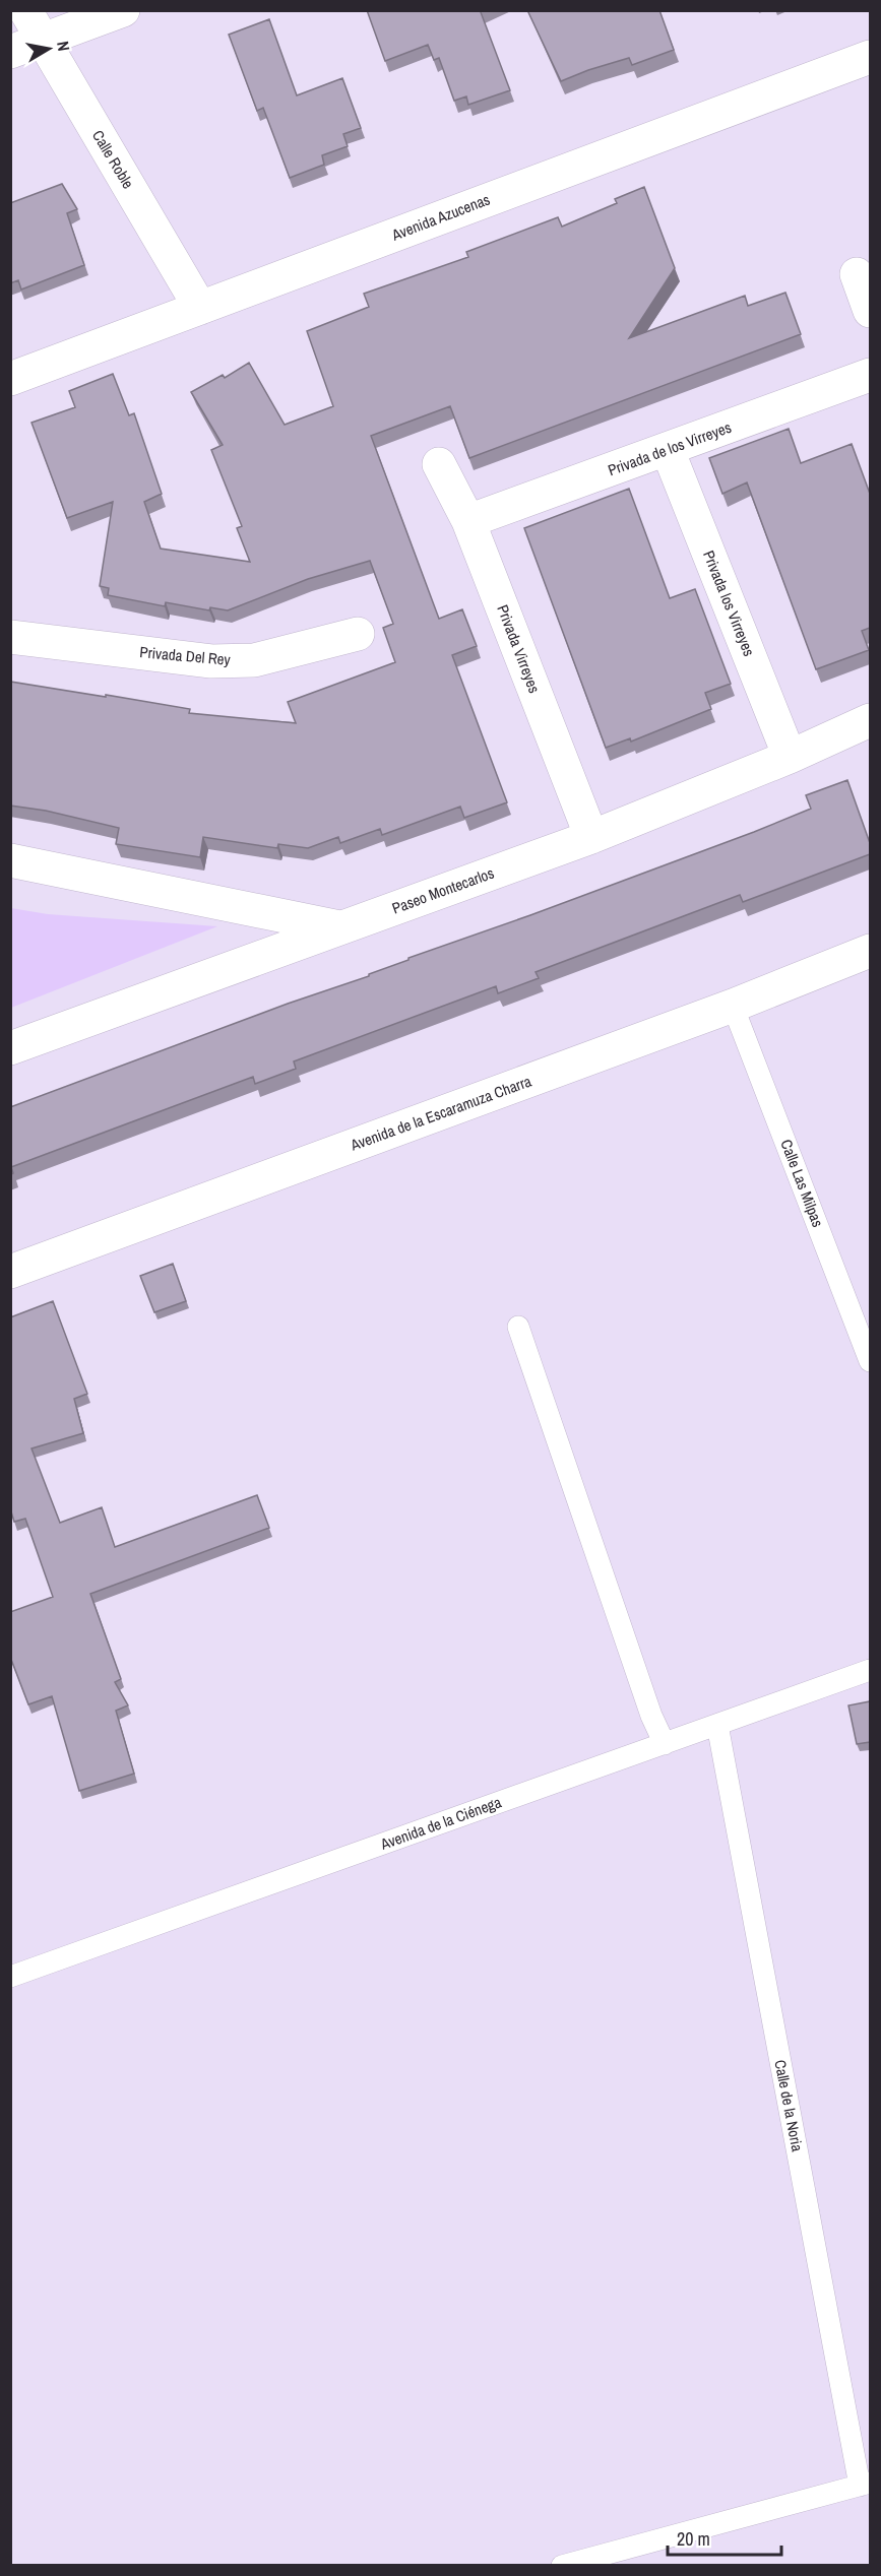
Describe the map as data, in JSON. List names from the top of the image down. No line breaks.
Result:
{"streets":{"street":["Calle Roble","Avenida Azucenas","Privada de los Virreyes","Privada los Virreyes","Privada Virreyes","Privada Del Rey","Paseo Montecarlos","Avenida de la Escaramuza Charra"],"lane":["Calle Las Milpas","Avenida de la Ciénega","Calle de la Noria"]},"crossings":[["Calle Roble","Avenida Azucenas"],["Privada de los Virreyes","Privada los Virreyes"],["Privada de los Virreyes","Privada Virreyes"],["Privada los Virreyes","Paseo Montecarlos"],["Privada Virreyes","Paseo Montecarlos"],["Avenida de la Escaramuza Charra","Calle Las Milpas"],["Avenida de la Ciénega","Calle de la Noria"]],"scale_bar":"20 m","north":"right"}
